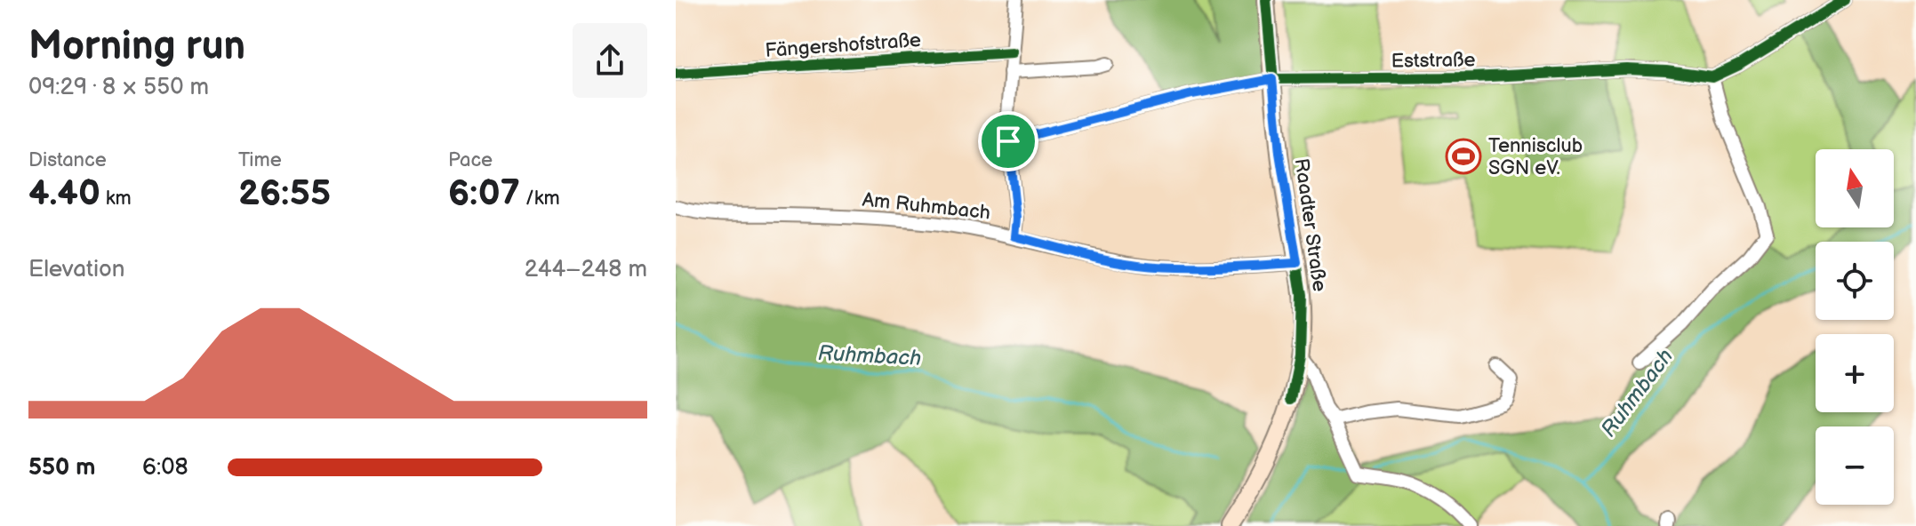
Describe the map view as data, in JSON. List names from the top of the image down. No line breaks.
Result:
{"streets":{"main road":["Raadter Straße"],"street":["Fängershofstraße","Eststraße","Am Ruhmbach"]},"crossings":[["Eststraße","Raadter Straße"],["Am Ruhmbach","Raadter Straße"]],"water":["Ruhmbach"],"places":{"sports":["Tennisclub SGN eV."]},"north":"top","page":{"heading":["Morning run","09:29 · 8 × 550 m"],"stats":[["Distance","4.40 km"],["Time","26:55"],["Pace","6:07 /km"]],"map_buttons":["+","−"],"chart":["Elevation","244–248 m"],"list":[{"name":"550 m","note":"6:08"}]}}
